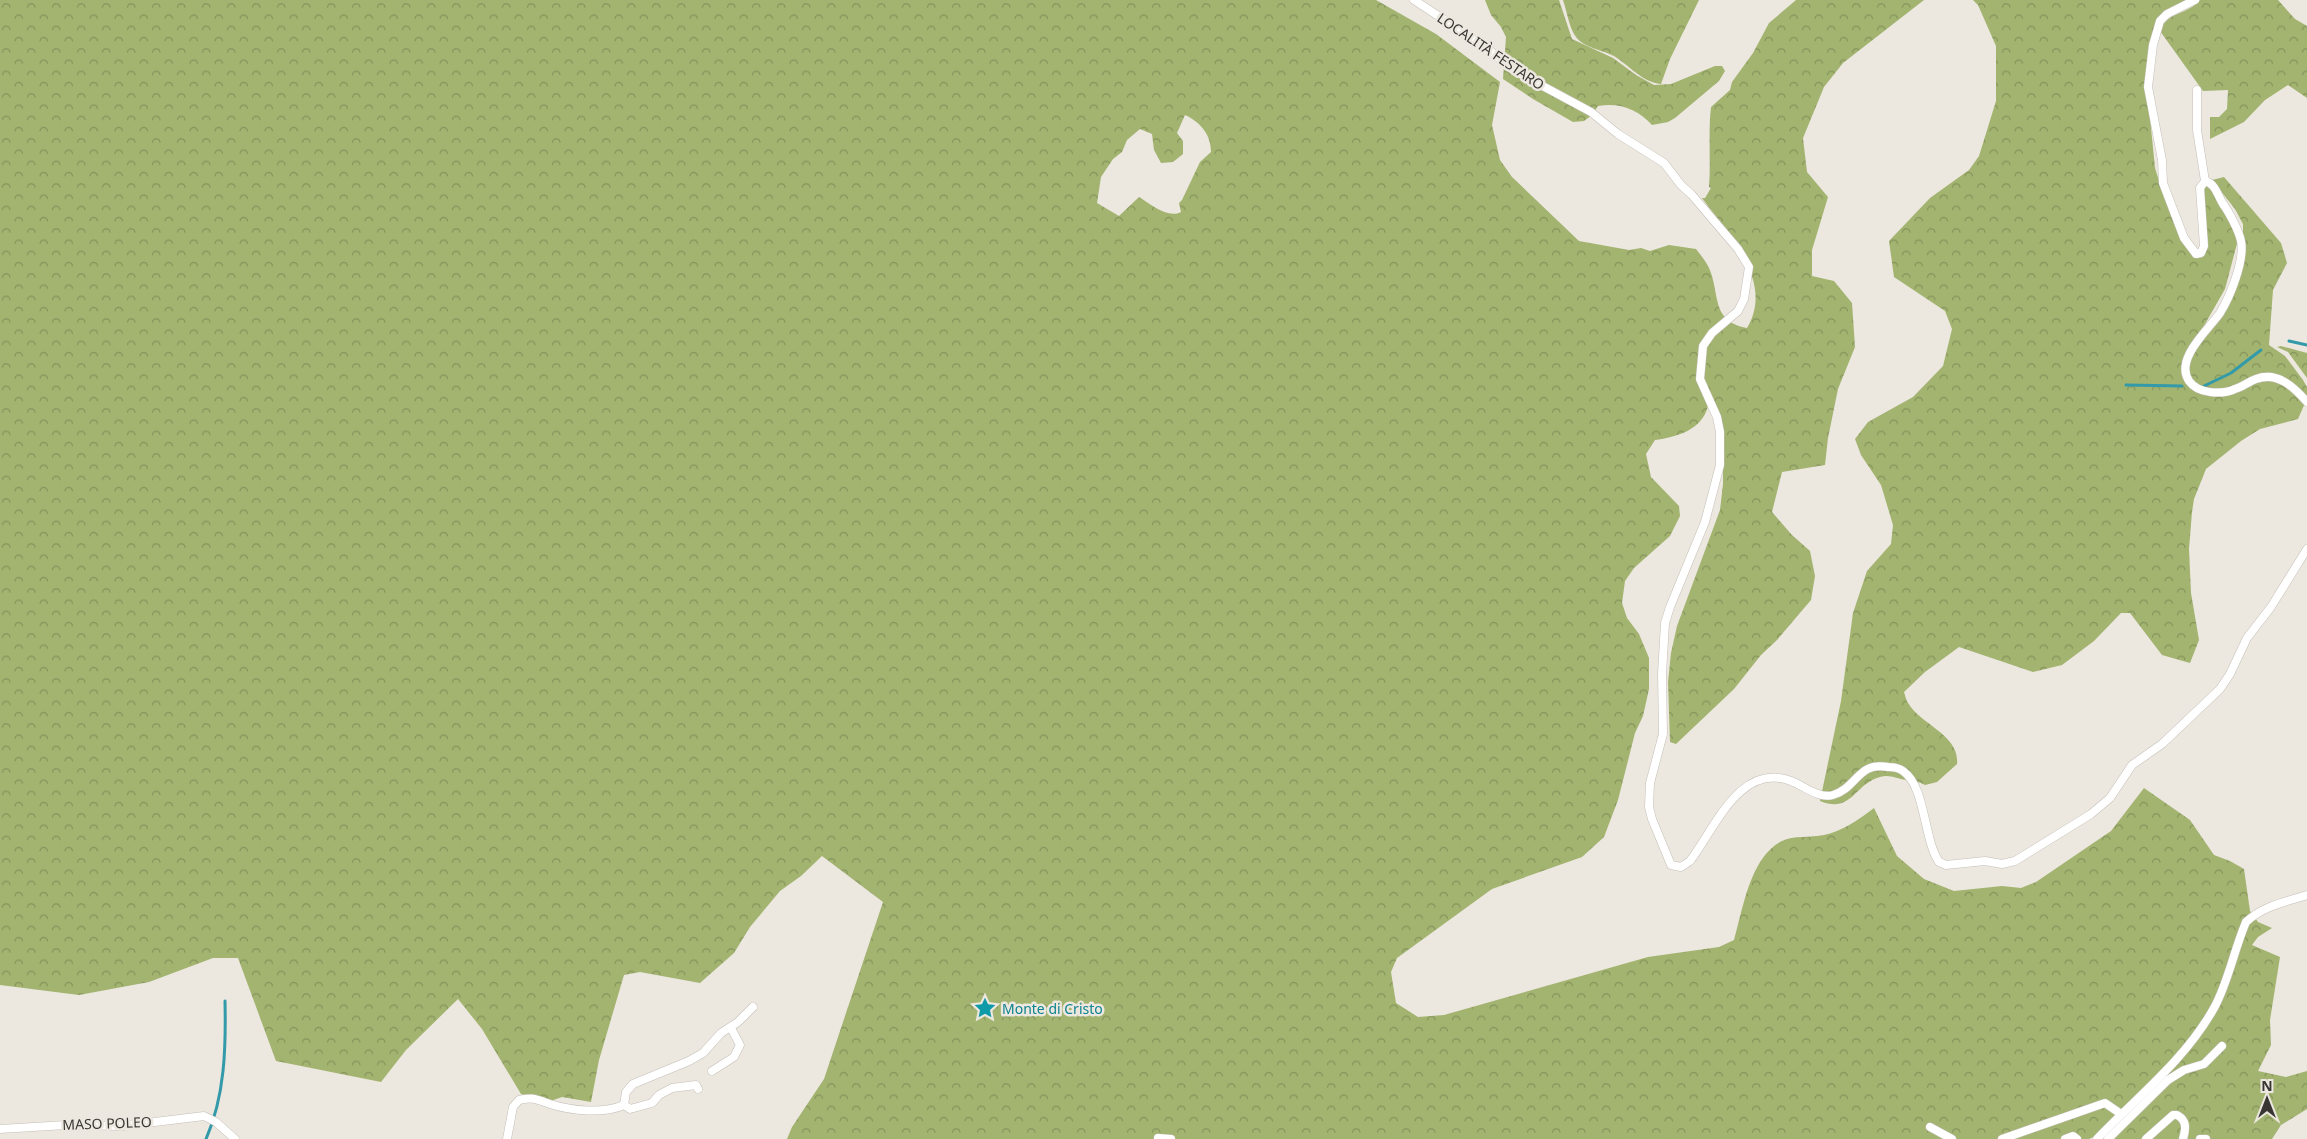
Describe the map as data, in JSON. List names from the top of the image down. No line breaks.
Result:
{"streets":{"street":["LOCALITÀ FESTARO","MASO POLEO"]},"places":{"place":["Monte di Cristo"]},"north":"top"}
